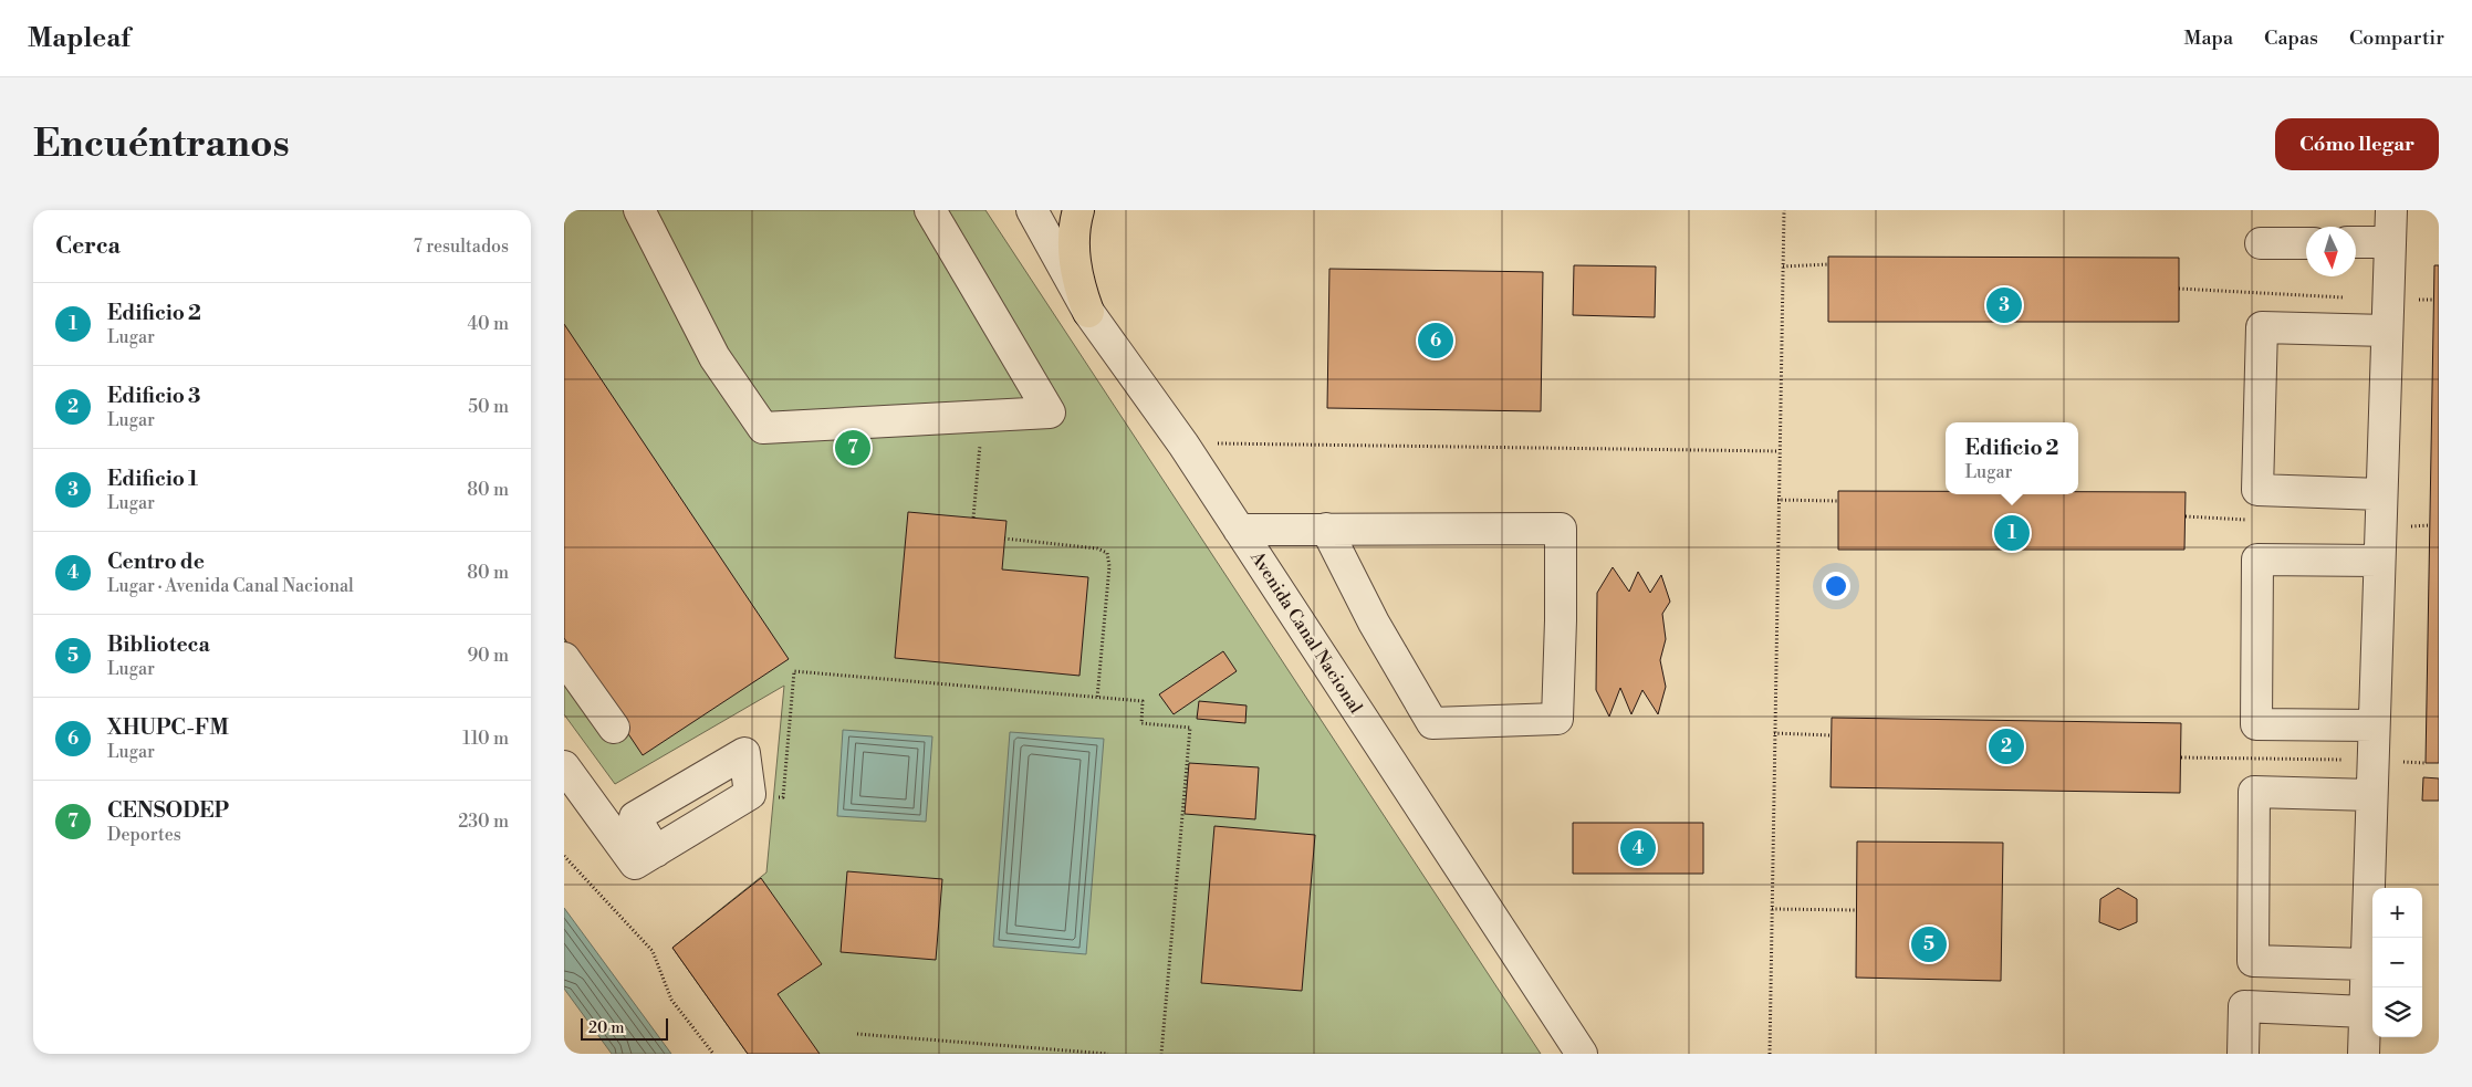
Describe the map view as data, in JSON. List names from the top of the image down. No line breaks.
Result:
{"streets":{"street":["Avenida Canal Nacional"]},"scale_bar":"20 m","north":"bottom","page":{"header":"Mapleaf","nav":["Mapa","Capas","Compartir"],"buttons":"Cómo llegar","title":"Encuéntranos","heading":["Cerca","7 resultados"],"list":[{"mark":"1","name":"Edificio 2","note":"Lugar","value":"40 m"},{"mark":"2","name":"Edificio 3","note":"Lugar","value":"50 m"},{"mark":"3","name":"Edificio 1","note":"Lugar","value":"80 m"},{"mark":"4","name":"Centro de","note":"Lugar · Avenida Canal Nacional","value":"80 m"},{"mark":"5","name":"Biblioteca","note":"Lugar","value":"90 m"},{"mark":"6","name":"XHUPC-FM","note":"Lugar","value":"110 m"},{"mark":"7","name":"CENSODEP","note":"Deportes","value":"230 m"}],"pins":["3","6","7","1","2","4","5"],"popup":["Edificio 2","Lugar"],"map_buttons":["+","−"],"scale":"20 m"}}
